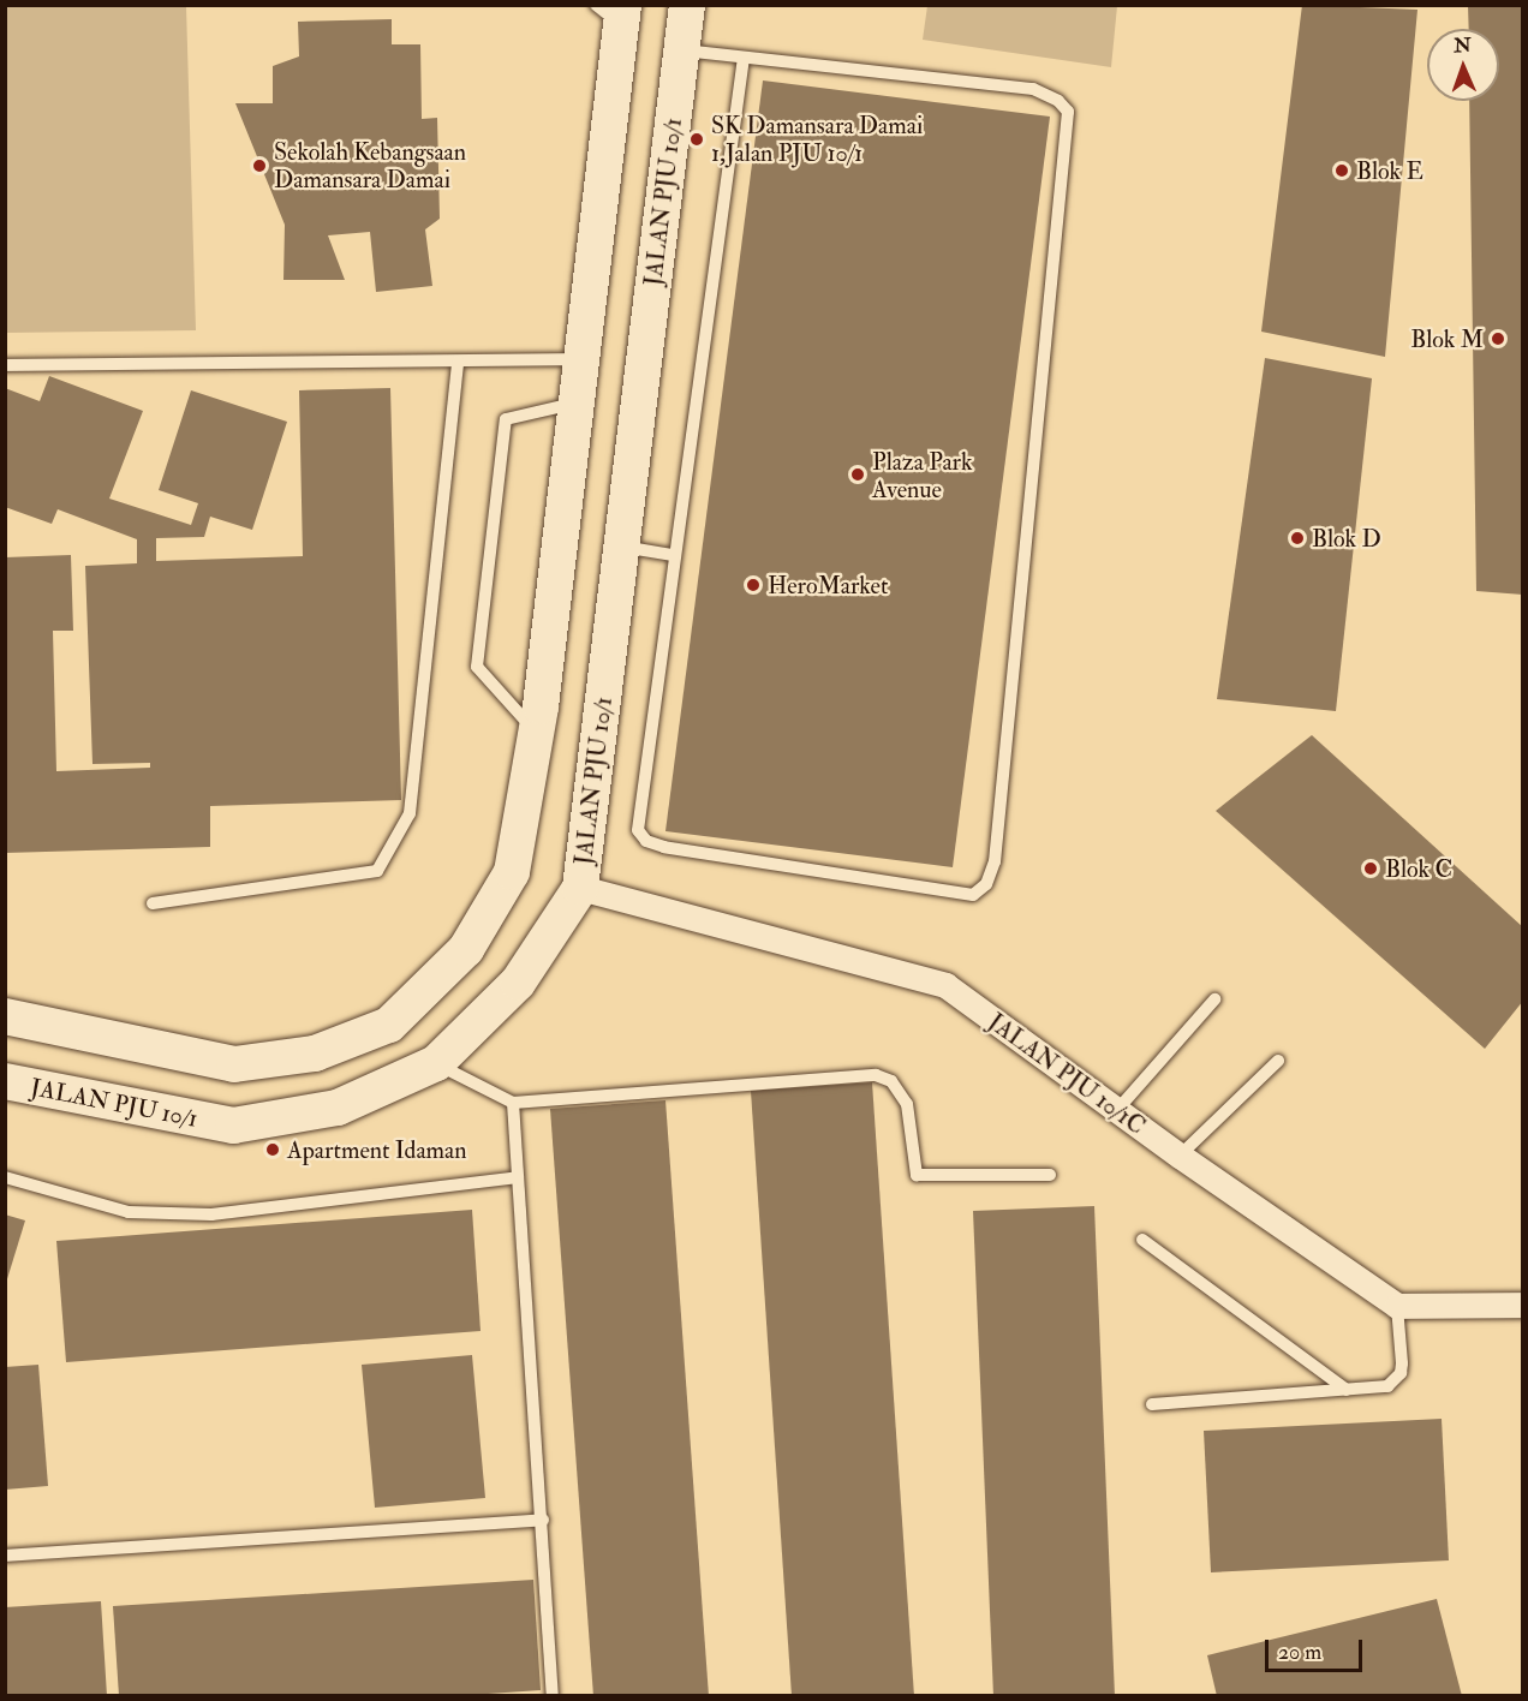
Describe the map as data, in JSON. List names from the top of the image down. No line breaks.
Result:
{"streets":{"street":["JALAN PJU 10/1","JALAN PJU 10/1C"]},"crossings":[["JALAN PJU 10/1","JALAN PJU 10/1C"]],"places":["SK Damansara Damai 1,Jalan PJU 10/1","Sekolah Kebangsaan Damansara Damai","Blok E","Blok M","Plaza Park Avenue","Blok D","HeroMarket","Blok C","Apartment Idaman"],"scale_bar":"20 m","north":"top"}
